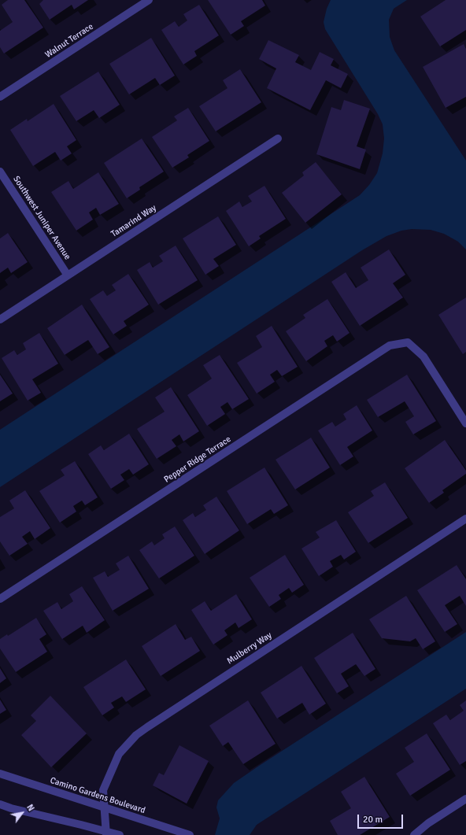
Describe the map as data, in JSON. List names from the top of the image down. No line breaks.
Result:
{"streets":{"street":["Walnut Terrace","Southwest Juniper Avenue","Tamarind Way","Pepper Ridge Terrace","Mulberry Way","Camino Gardens Boulevard"]},"crossings":[["Southwest Juniper Avenue","Tamarind Way"],["Mulberry Way","Camino Gardens Boulevard"]],"scale_bar":"20 m","north":"top right"}
